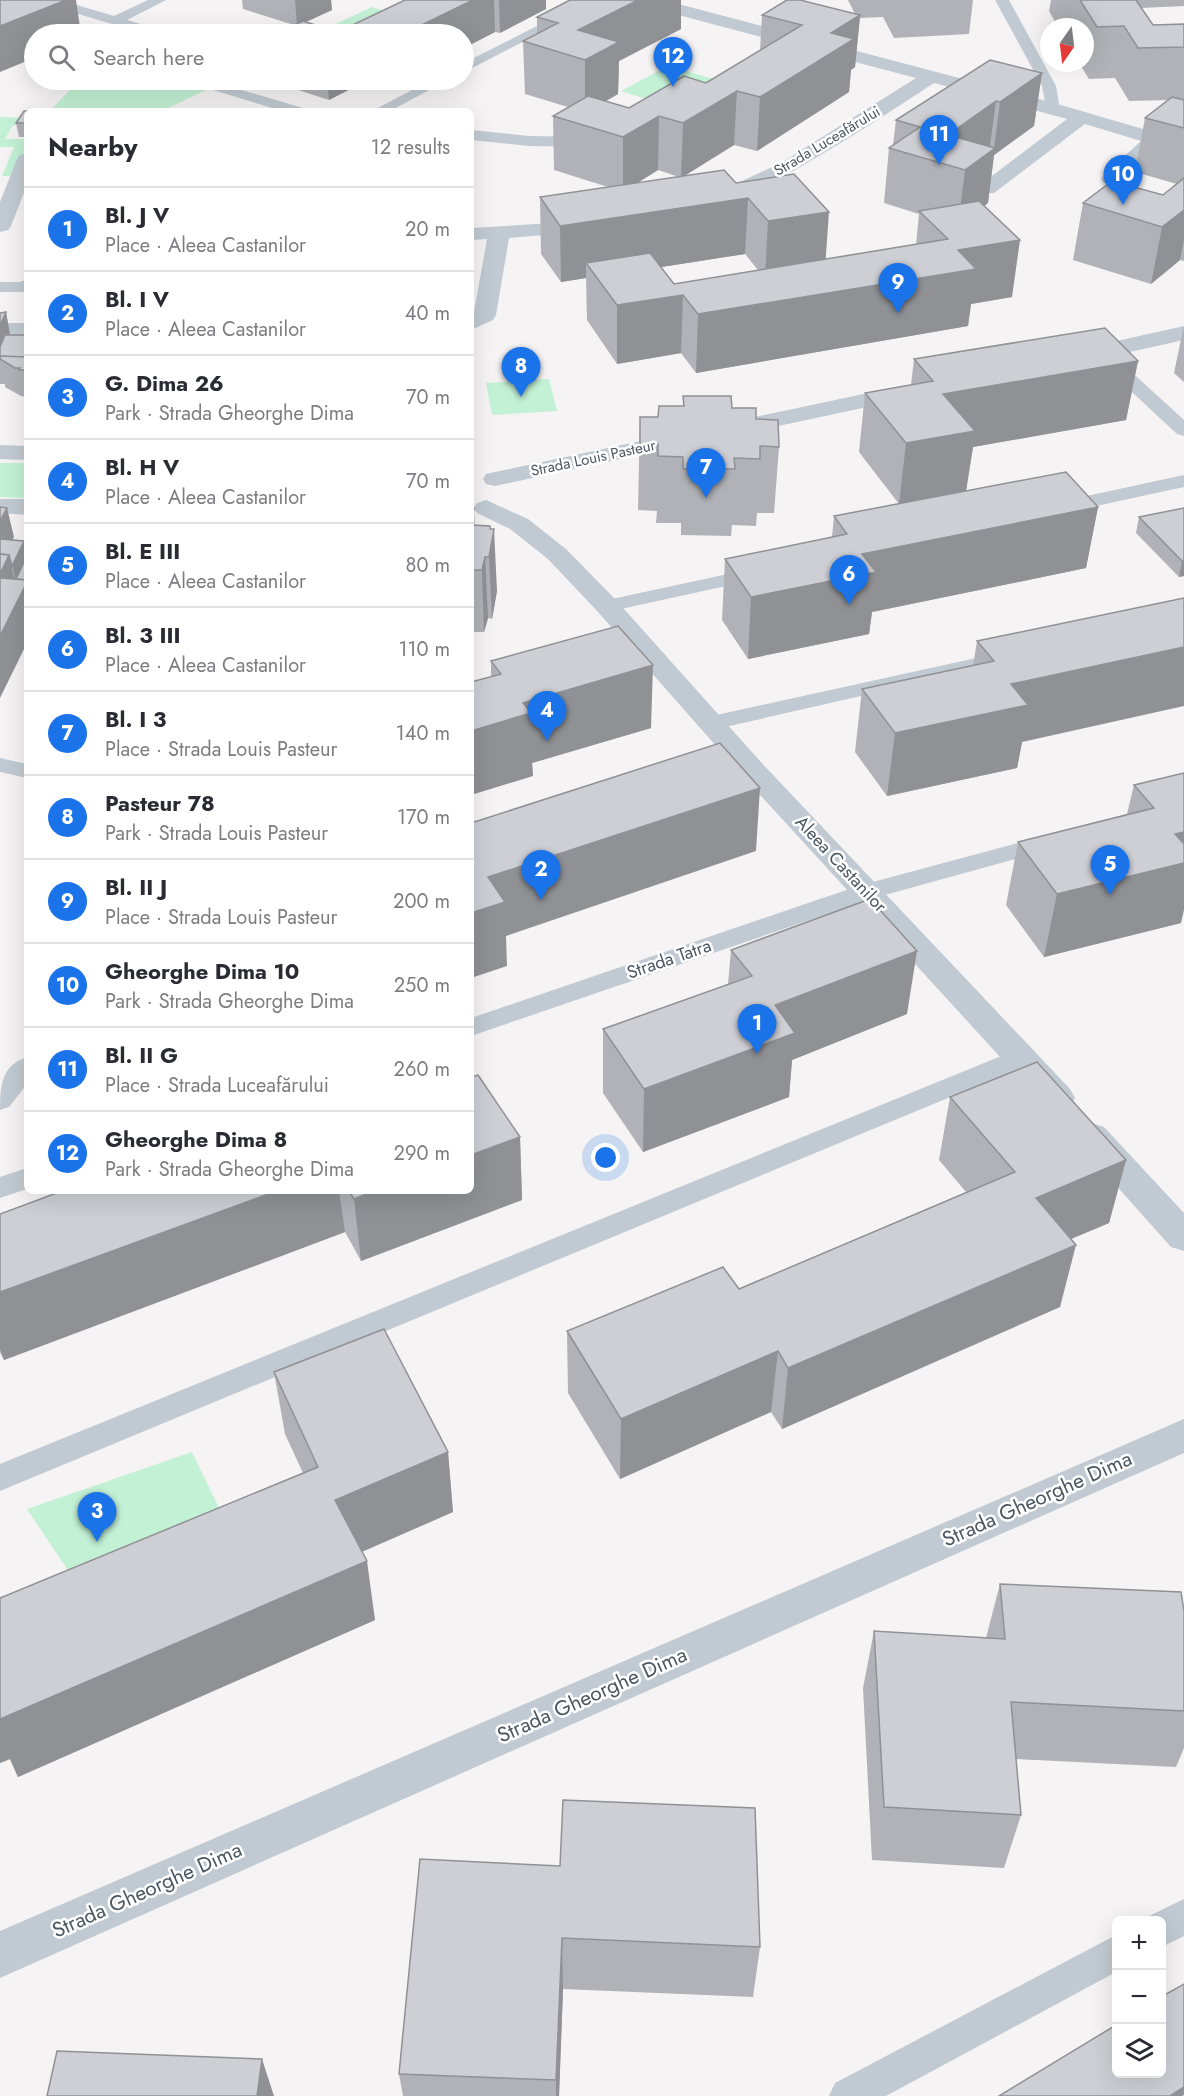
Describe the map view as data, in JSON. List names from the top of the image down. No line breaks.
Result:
{"streets":{"street":["Strada Luceafărului","Strada Louis Pasteur","Aleea Castanilor","Strada Gheorghe Dima"],"lane":["Strada Tatra"]},"crossings":[["Strada Louis Pasteur","Aleea Castanilor"],["Aleea Castanilor","Strada Tatra"]],"north":"bottom","page":{"search":"Search here","pins":["12","11","10","9","8","7","6","4","5","2","1","3"],"heading":["Nearby","12 results"],"list":[{"mark":"1","name":"Bl. J V","note":"Place · Aleea Castanilor","value":"20 m"},{"mark":"2","name":"Bl. I V","note":"Place · Aleea Castanilor","value":"40 m"},{"mark":"3","name":"G. Dima 26","note":"Park · Strada Gheorghe Dima","value":"70 m"},{"mark":"4","name":"Bl. H V","note":"Place · Aleea Castanilor","value":"70 m"},{"mark":"5","name":"Bl. E III","note":"Place · Aleea Castanilor","value":"80 m"},{"mark":"6","name":"Bl. 3 III","note":"Place · Aleea Castanilor","value":"110 m"},{"mark":"7","name":"Bl. I 3","note":"Place · Strada Louis Pasteur","value":"140 m"},{"mark":"8","name":"Pasteur 78","note":"Park · Strada Louis Pasteur","value":"170 m"},{"mark":"9","name":"Bl. II J","note":"Place · Strada Louis Pasteur","value":"200 m"},{"mark":"10","name":"Gheorghe Dima 10","note":"Park · Strada Gheorghe Dima","value":"250 m"},{"mark":"11","name":"Bl. II G","note":"Place · Strada Luceafărului","value":"260 m"},{"mark":"12","name":"Gheorghe Dima 8","note":"Park · Strada Gheorghe Dima","value":"290 m"}],"map_buttons":["+","−"]}}
